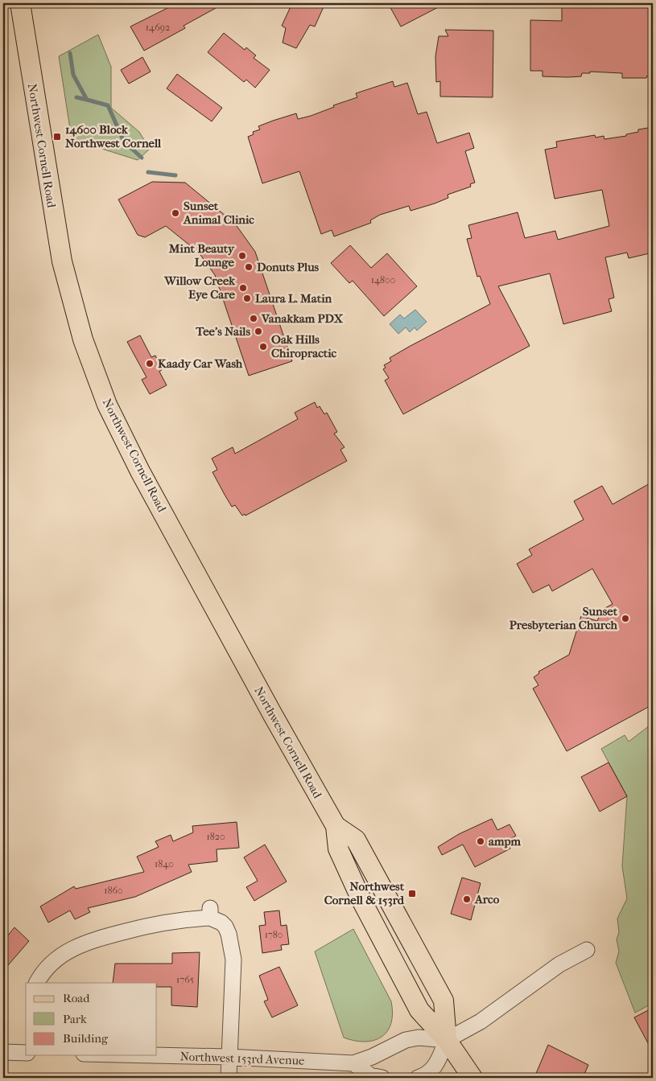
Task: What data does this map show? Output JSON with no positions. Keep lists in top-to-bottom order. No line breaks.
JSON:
{"streets":{"main road":["Northwest Cornell Road"],"street":["Northwest 153rd Avenue"]},"crossings":[["Northwest Cornell Road","Northwest 153rd Avenue"]],"places":{"transit":["14600 Block Northwest Cornell","Northwest Cornell & 153rd"],"other":["Sunset Animal Clinic","Mint Beauty Lounge","Donuts Plus","Willow Creek Eye Care","Laura L. Matin","Vanakkam PDX","Tee's Nails","Oak Hills Chiropractic","Kaady Car Wash","Sunset Presbyterian Church","ampm","Arco"]},"house_numbers":["14692","14800","1820","1840","1860","1780","1765"],"legend":["Road","Park","Building"]}
